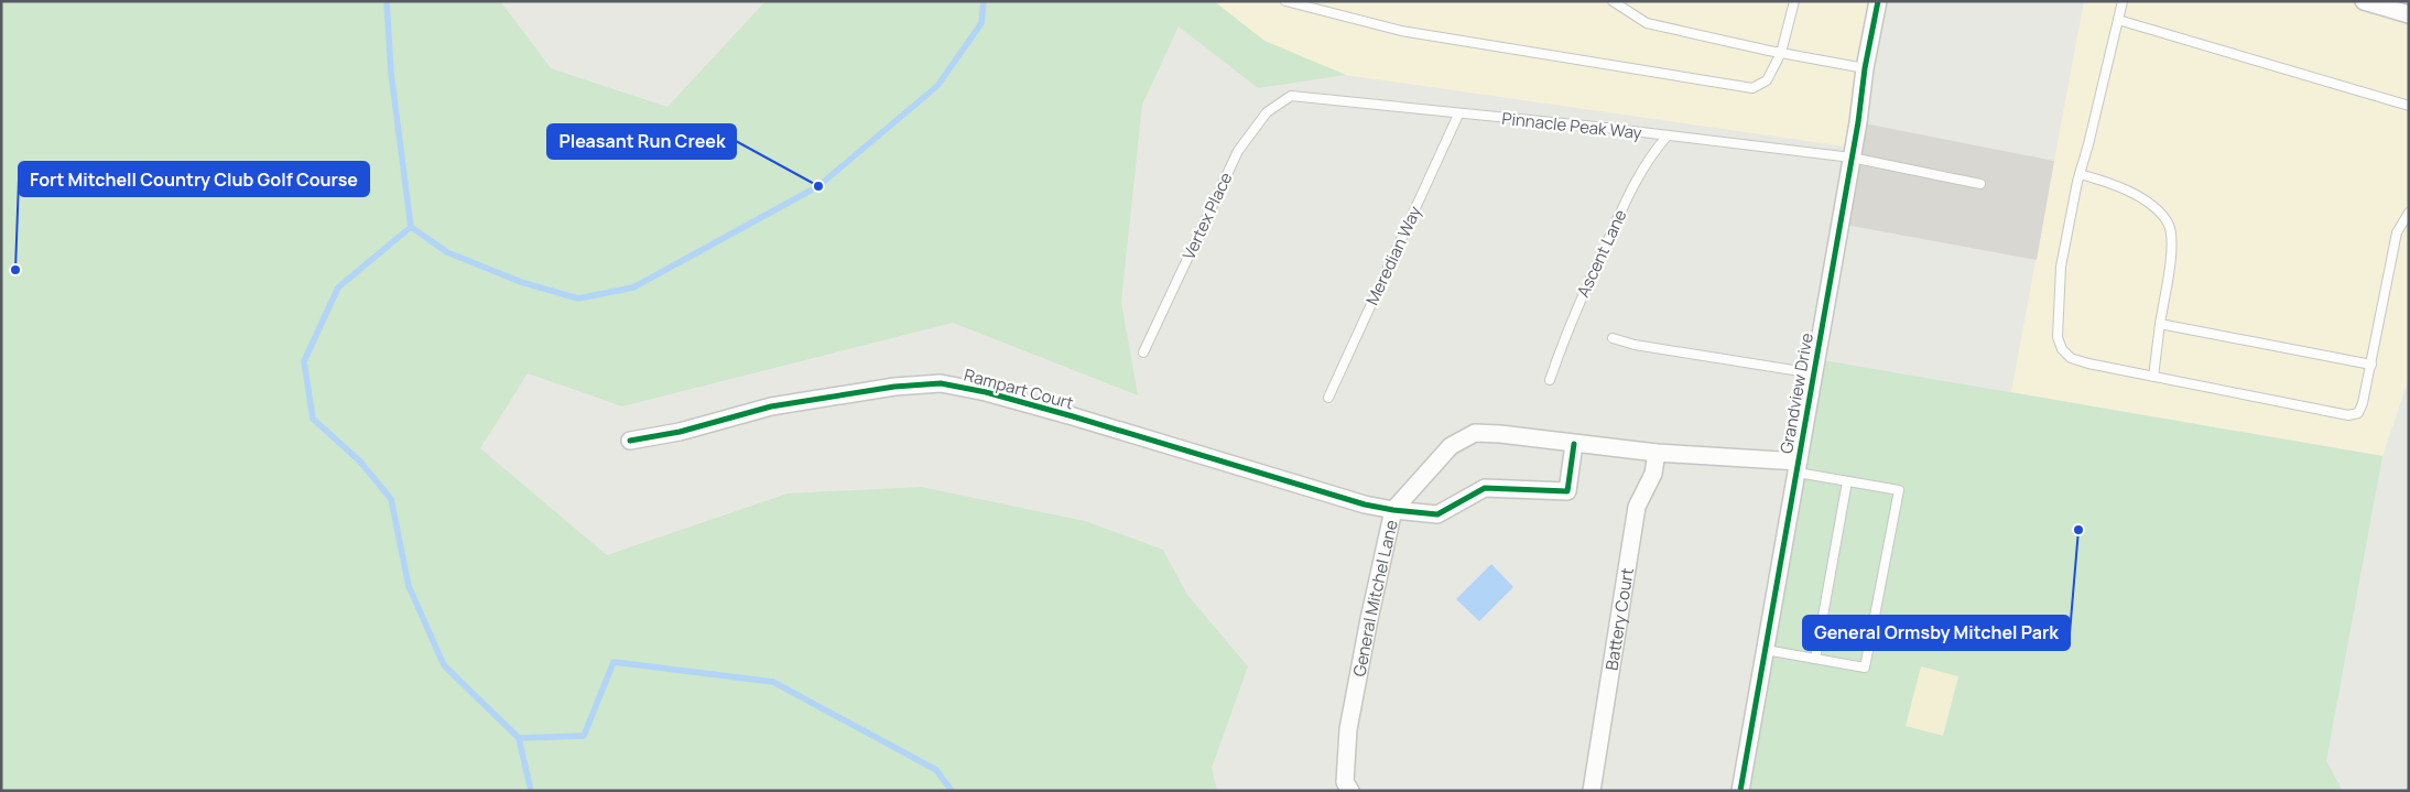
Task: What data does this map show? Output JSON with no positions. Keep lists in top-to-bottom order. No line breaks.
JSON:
{"streets":{"street":["Rampart Court","Grandview Drive","General Mitchel Lane","Battery Court"],"lane":["Pinnacle Peak Way","Vertex Place","Ascent Lane","Meredian Way"]},"crossings":[["Pinnacle Peak Way","Vertex Place"],["Pinnacle Peak Way","Ascent Lane"],["Pinnacle Peak Way","Meredian Way"],["Pinnacle Peak Way","Grandview Drive"],["Rampart Court","General Mitchel Lane"],["Grandview Drive","General Mitchel Lane"],["General Mitchel Lane","Battery Court"]],"places":["Pleasant Run Creek","Fort Mitchell Country Club Golf Course","General Ormsby Mitchel Park"]}
